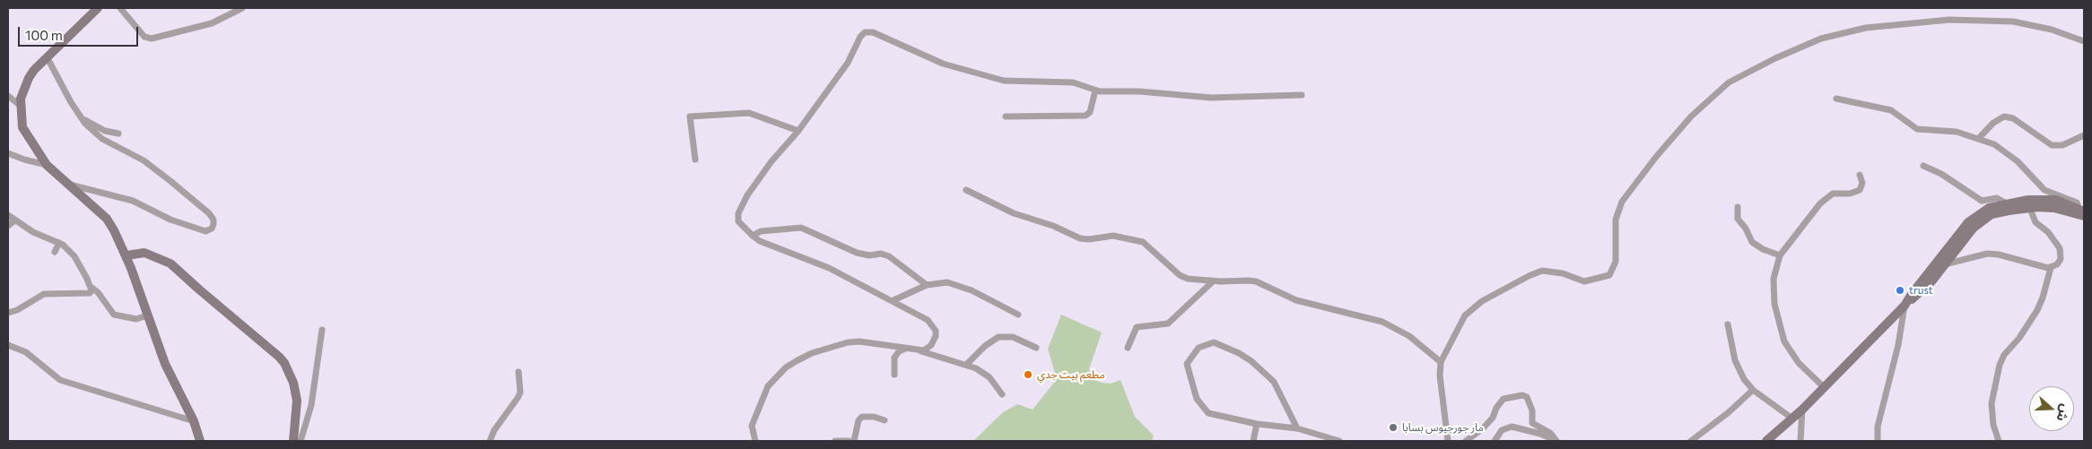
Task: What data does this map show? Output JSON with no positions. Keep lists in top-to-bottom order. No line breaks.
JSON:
{"places":["trust","مطعم بيت جدي","مار جورجيوس بسابا"],"scale_bar":"100 m","north":"right"}
